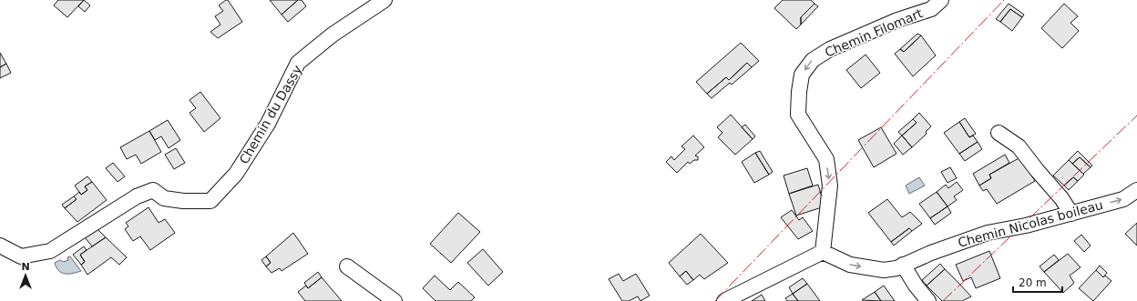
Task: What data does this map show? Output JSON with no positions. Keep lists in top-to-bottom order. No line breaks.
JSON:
{"streets":{"street":["Chemin Filomart","Chemin du Dassy","Chemin Nicolas boileau"]},"crossings":[["Chemin Filomart","Chemin Nicolas boileau"]],"one_way":["Chemin Filomart","Chemin Nicolas boileau"],"scale_bar":"20 m","north":"top"}
